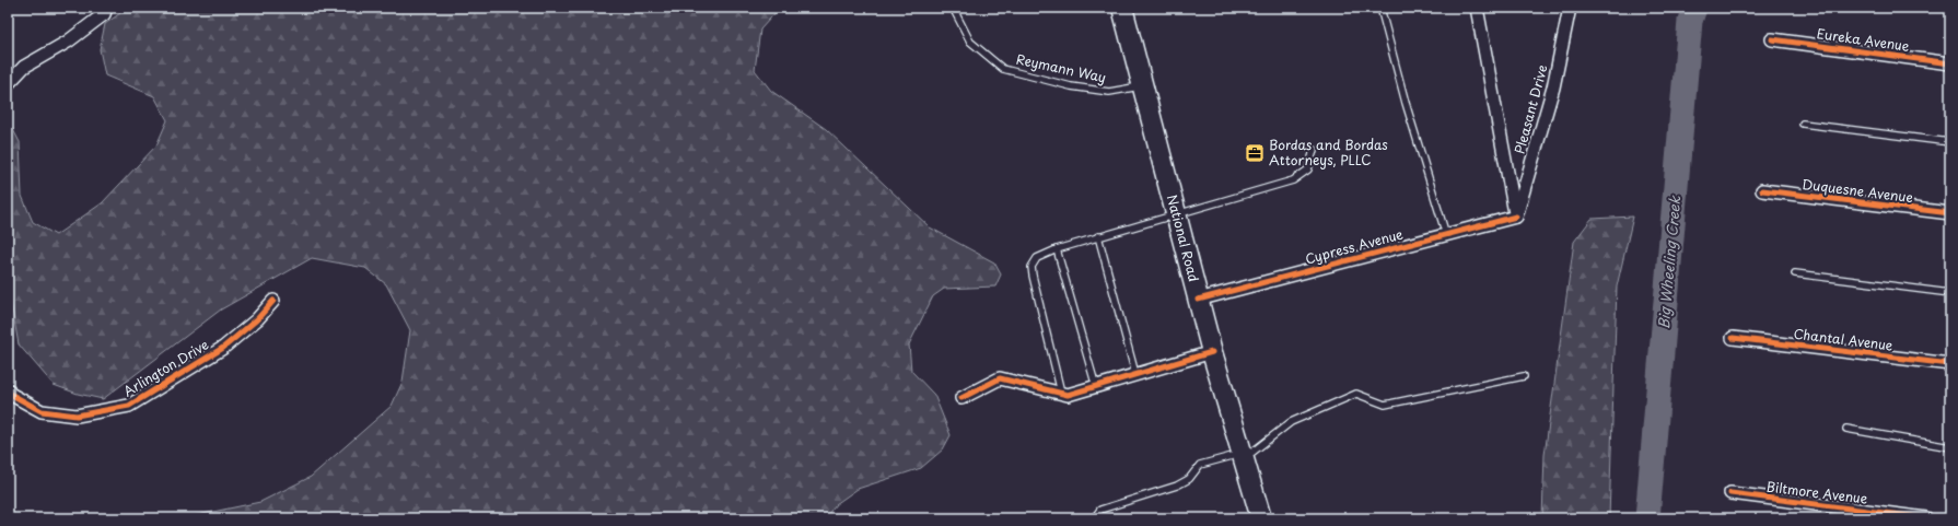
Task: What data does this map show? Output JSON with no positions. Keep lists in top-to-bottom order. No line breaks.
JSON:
{"streets":{"main road":["National Road"],"street":["Eureka Avenue","Pleasant Drive","Duquesne Avenue","Cypress Avenue","Chantal Avenue","Arlington Drive","Biltmore Avenue"],"lane":["Reymann Way"]},"crossings":[["Reymann Way","National Road"],["Pleasant Drive","Cypress Avenue"],["National Road","Cypress Avenue"]],"water":["Big Wheeling Creek"],"places":{"office":["Bordas and Bordas Attorneys, PLLC"]}}
